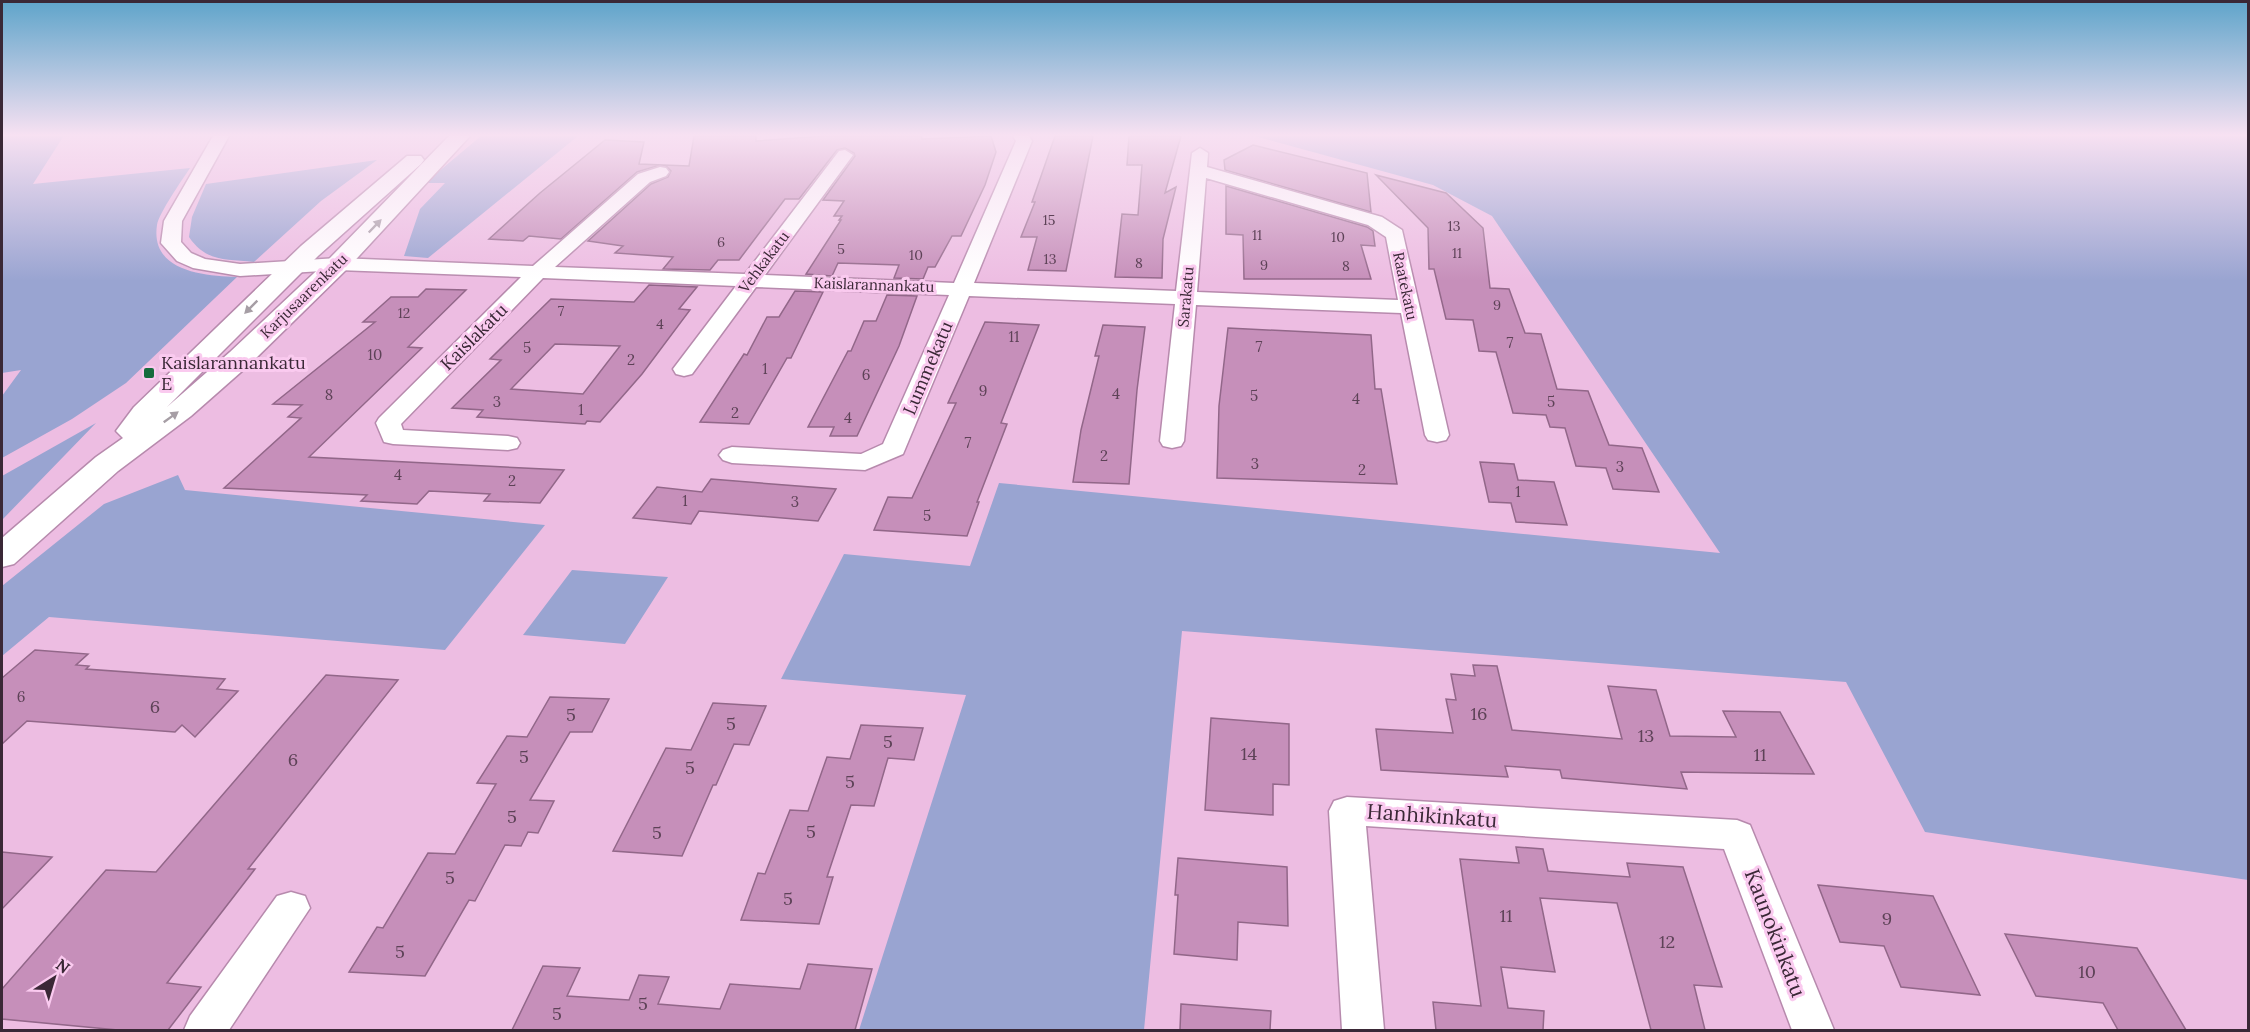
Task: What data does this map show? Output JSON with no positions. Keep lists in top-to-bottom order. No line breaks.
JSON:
{"streets":{"street":["Vehkakatu","Kaislarannankatu","Raatekatu","Karjusaarenkatu","Sarakatu","Kaislakatu","Lummekatu","Hanhikinkatu","Kaunokinkatu"]},"crossings":[["Vehkakatu","Kaislarannankatu"],["Kaislarannankatu","Raatekatu"],["Kaislarannankatu","Karjusaarenkatu"],["Kaislarannankatu","Sarakatu"],["Kaislarannankatu","Kaislakatu"],["Kaislarannankatu","Lummekatu"],["Hanhikinkatu","Kaunokinkatu"]],"places":{"transit":["Kaislarannankatu E"]},"house_numbers":["15","13","11","10","6","5","11","10","13","8","9","8","9","7","12","4","11","7","7","5","10","2","1","6","9","4","8","5","4","3","5","1","2","4","7","2","3","3","2","4","2","1","1","3","5","6","6","16","5","5","13","5","14","11","5","6","5","5","5","5","5","5","5","11","9","12","5","10","5","5"],"north":"top right"}
